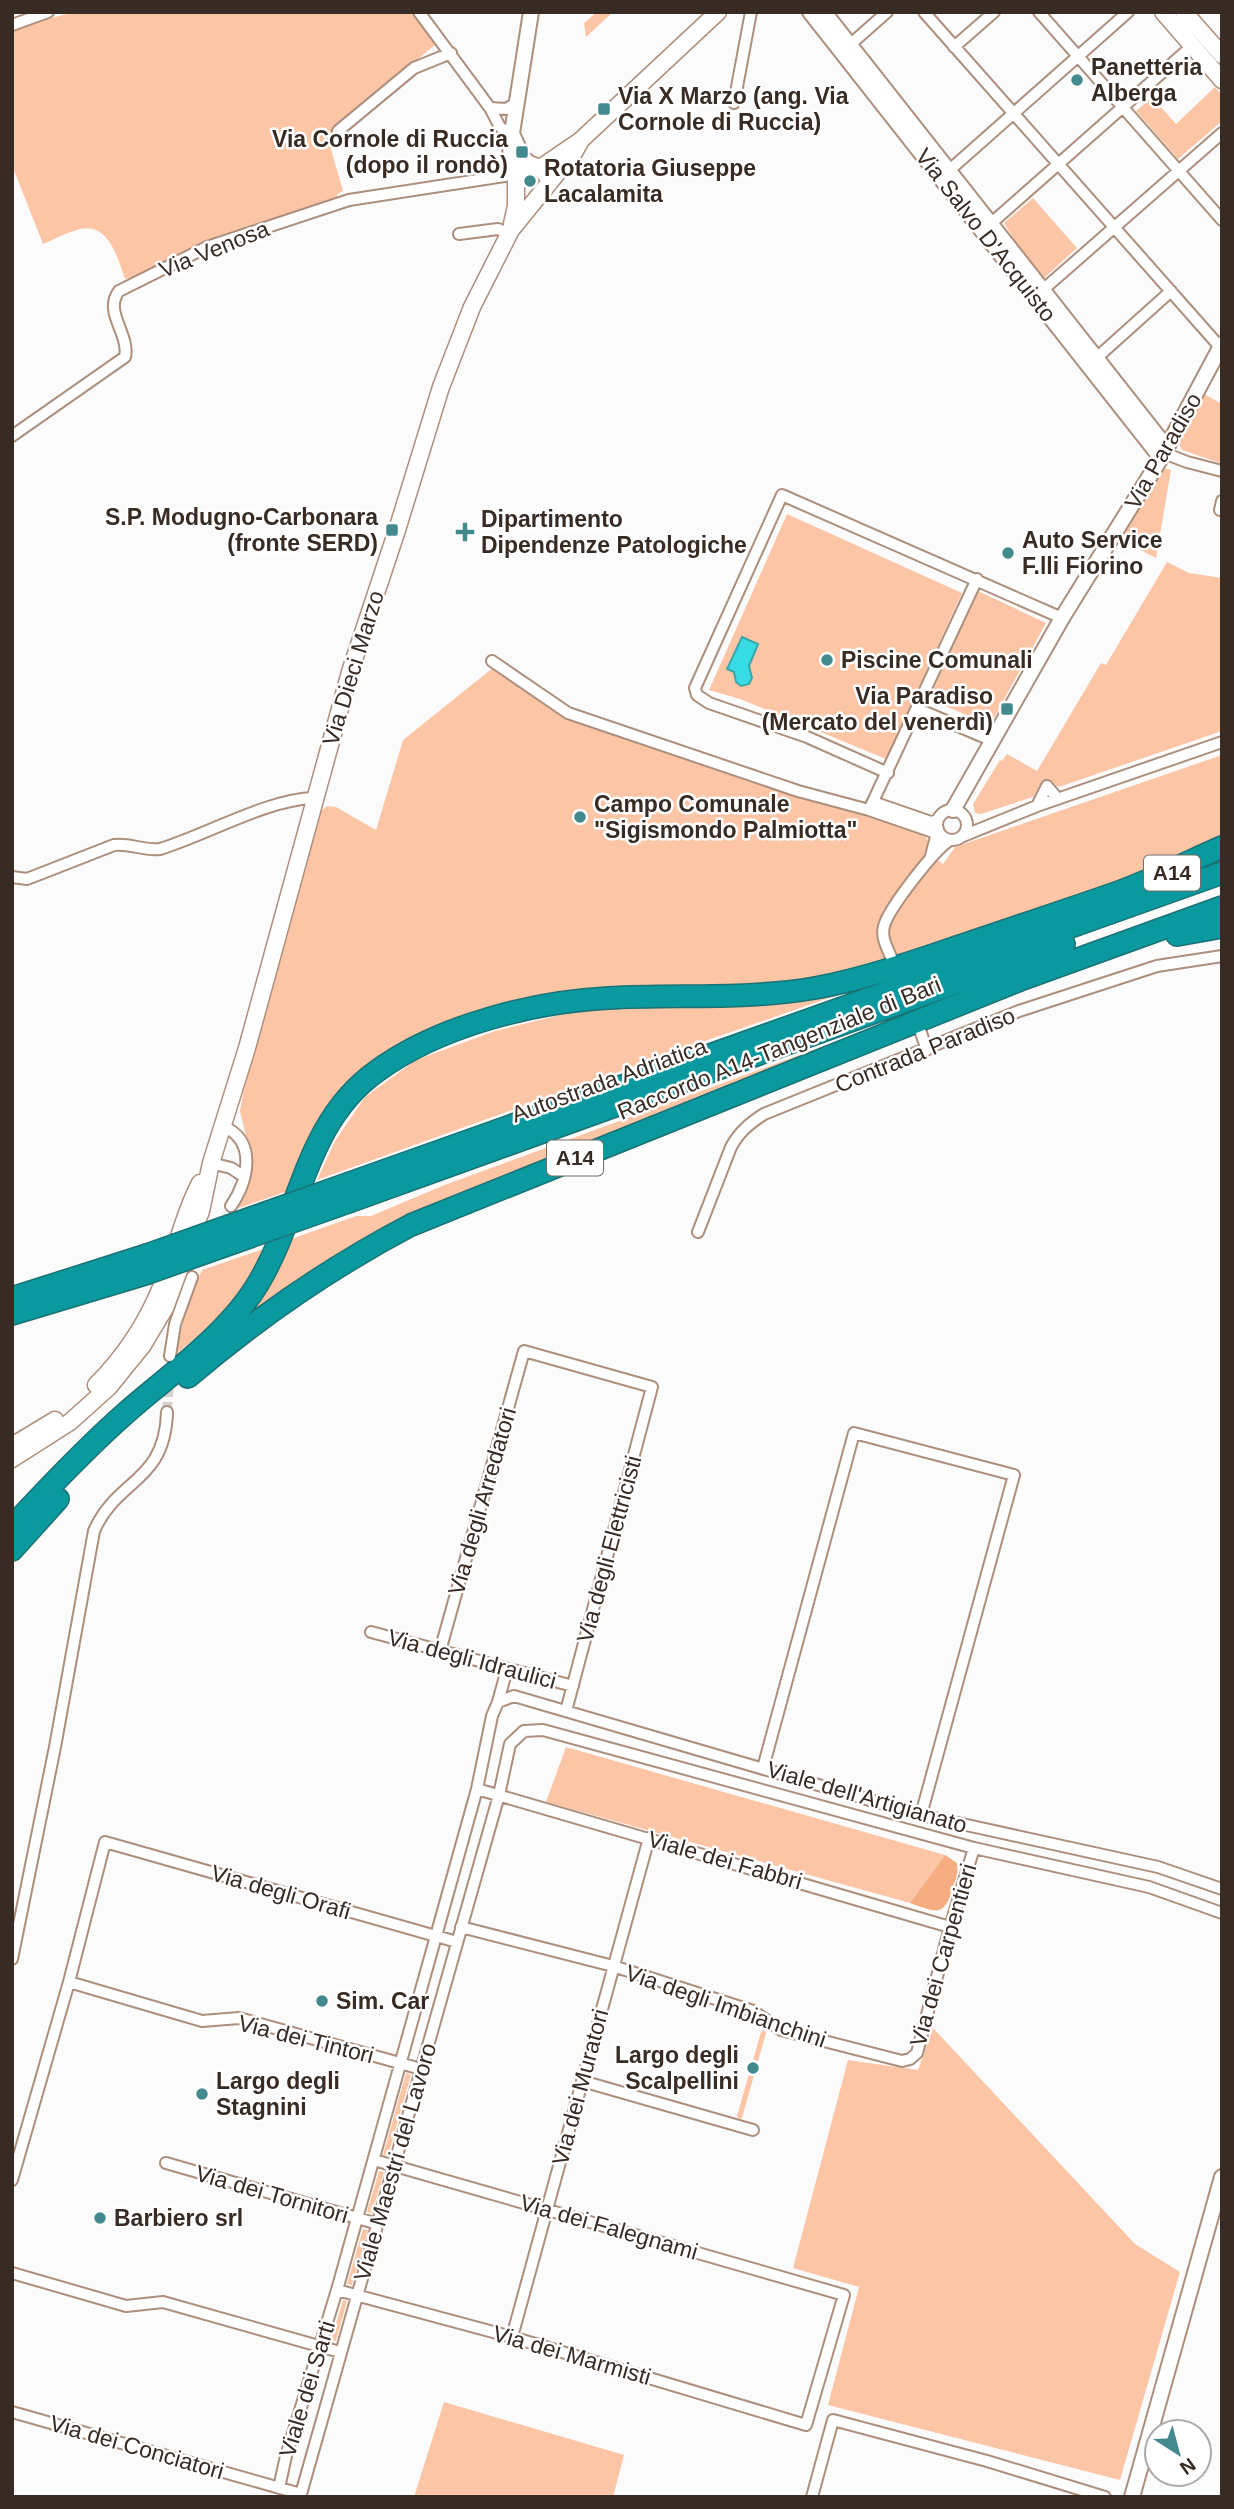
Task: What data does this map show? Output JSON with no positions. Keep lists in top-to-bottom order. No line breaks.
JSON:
{"streets":{"highway":["A14","Raccordo A14-Tangenziale di Bari","Autostrada Adriatica"],"main road":["Via Dieci Marzo"],"street":["Via Salvo D'Acquisto","Via Venosa","Via Paradiso","Contrada Paradiso","Via degli Arredatori","Via degli Elettricisti","Via degli Idraulici","Viale dell'Artigianato","Viale dei Fabbri","Via degli Orafi","Via dei Carpentieri","Via degli Imbianchini","Via dei Tintori","Via dei Muratori","Viale Maestri del Lavoro","Via dei Tornitori","Via dei Falegnami","Via dei Marmisti","Viale dei Sarti","Via dei Conciatori"]},"crossings":[["Via Salvo D'Acquisto","Via Paradiso"],["Via Venosa","Via Dieci Marzo"],["Via degli Arredatori","Via degli Elettricisti"],["Via degli Arredatori","Via degli Idraulici"],["Via degli Elettricisti","Via degli Idraulici"],["Via degli Elettricisti","Viale dell'Artigianato"],["Via degli Idraulici","Viale Maestri del Lavoro"],["Viale dell'Artigianato","Via dei Carpentieri"],["Viale dell'Artigianato","Viale Maestri del Lavoro"],["Viale dei Fabbri","Via dei Carpentieri"],["Viale dei Fabbri","Via dei Muratori"],["Viale dei Fabbri","Viale Maestri del Lavoro"],["Via degli Orafi","Via dei Tintori"],["Via degli Orafi","Viale Maestri del Lavoro"],["Via dei Carpentieri","Via degli Imbianchini"],["Via degli Imbianchini","Via dei Muratori"],["Via degli Imbianchini","Viale Maestri del Lavoro"],["Via dei Tintori","Viale Maestri del Lavoro"],["Via dei Muratori","Via dei Falegnami"],["Via dei Muratori","Via dei Marmisti"],["Viale Maestri del Lavoro","Via dei Tornitori"],["Viale Maestri del Lavoro","Via dei Falegnami"],["Viale Maestri del Lavoro","Via dei Marmisti"],["Viale Maestri del Lavoro","Viale dei Sarti"],["Via dei Falegnami","Via dei Marmisti"],["Via dei Marmisti","Viale dei Sarti"],["Viale dei Sarti","Via dei Conciatori"]],"places":{"other":["Panetteria Alberga","Rotatoria Giuseppe Lacalamita","Auto Service F.lli Fiorino","Piscine Comunali","Campo Comunale \"Sigismondo Palmiotta\"","Sim. Car","Largo degli Scalpellini","Largo degli Stagnini","Barbiero srl"],"transit":["Via X Marzo (ang. Via Cornole di Ruccia)","Via Cornole di Ruccia (dopo il rondò)","S.P. Modugno-Carbonara (fronte SERD)","Via Paradiso (Mercato del venerdì)"],"health":["Dipartimento Dipendenze Patologiche"]},"north":"bottom right"}
